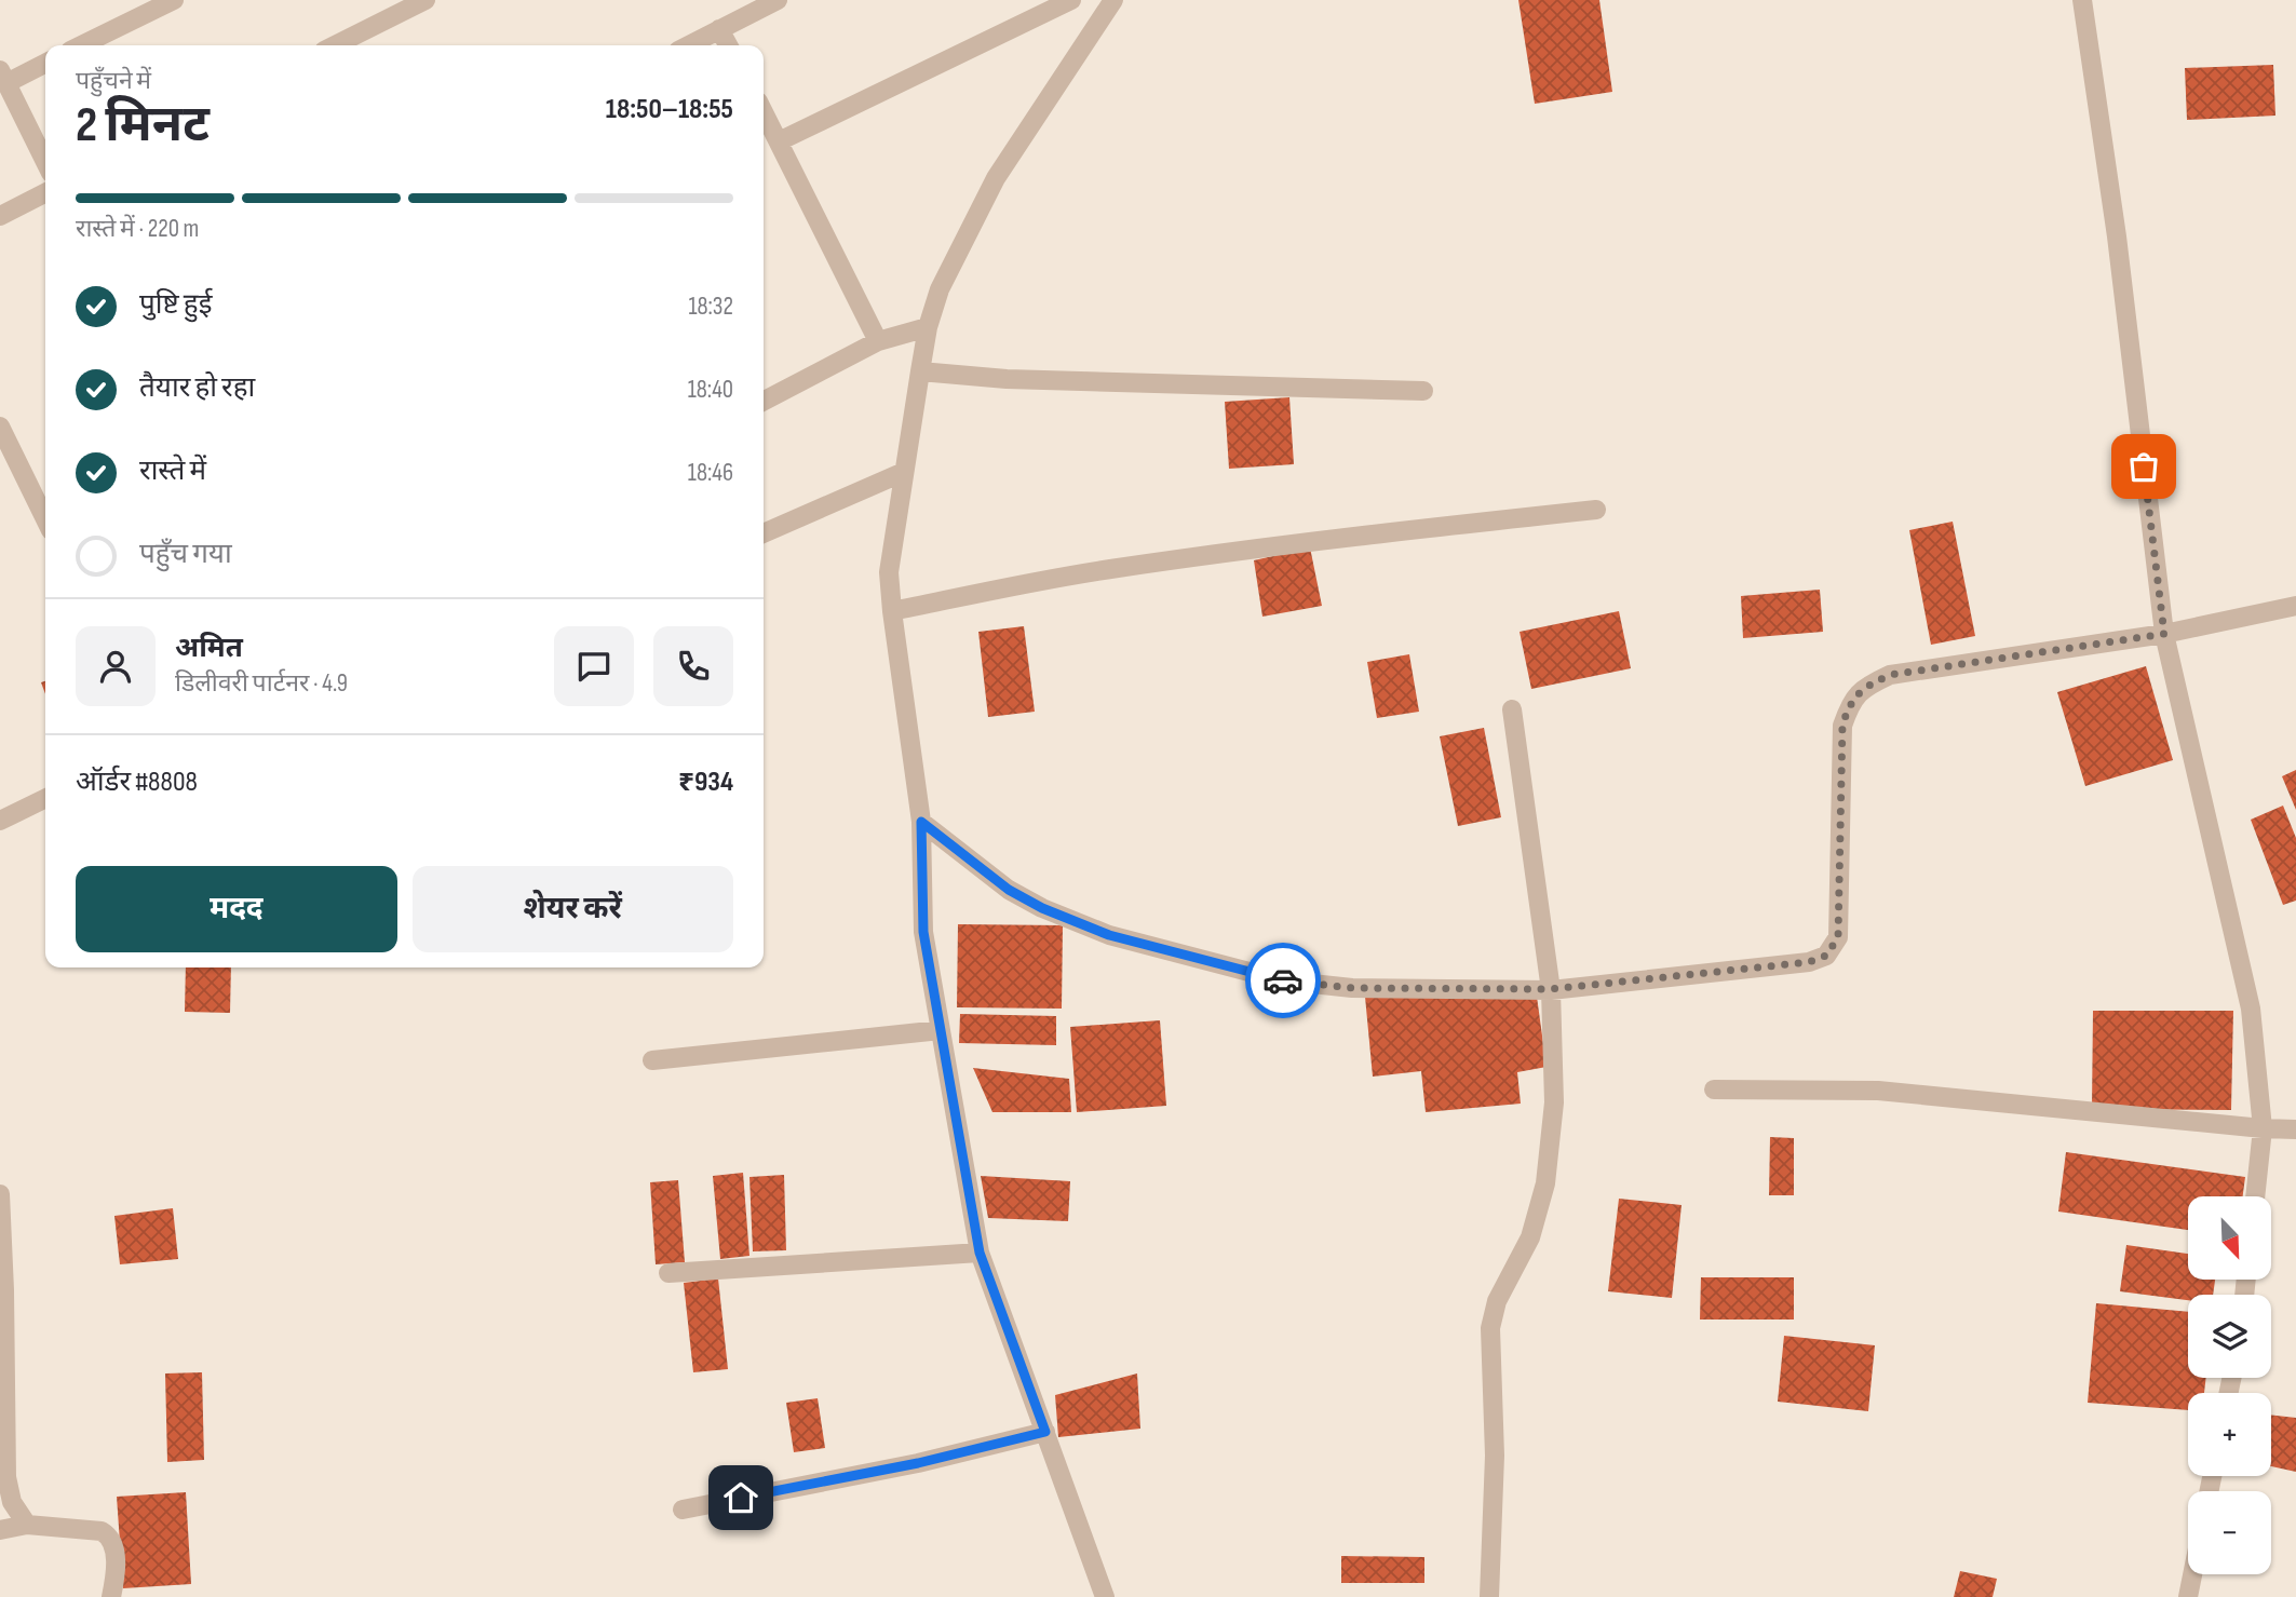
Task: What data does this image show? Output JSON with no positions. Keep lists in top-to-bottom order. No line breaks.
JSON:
{"north":"bottom right","page":{"heading":["2 मिनट","पहुँचने में","18:50–18:55"],"panel":["अमित","डिलीवरी पार्टनर · 4.9","ऑर्डर #8808","₹934"],"bar":"रास्ते में · 220 m","list":[["पुष्टि हुई","18:32"],["तैयार हो रहा","18:40"],["रास्ते में","18:46"],"पहुँच गया"],"buttons":["मदद","शेयर करें"],"map_buttons":["+","−"]}}
